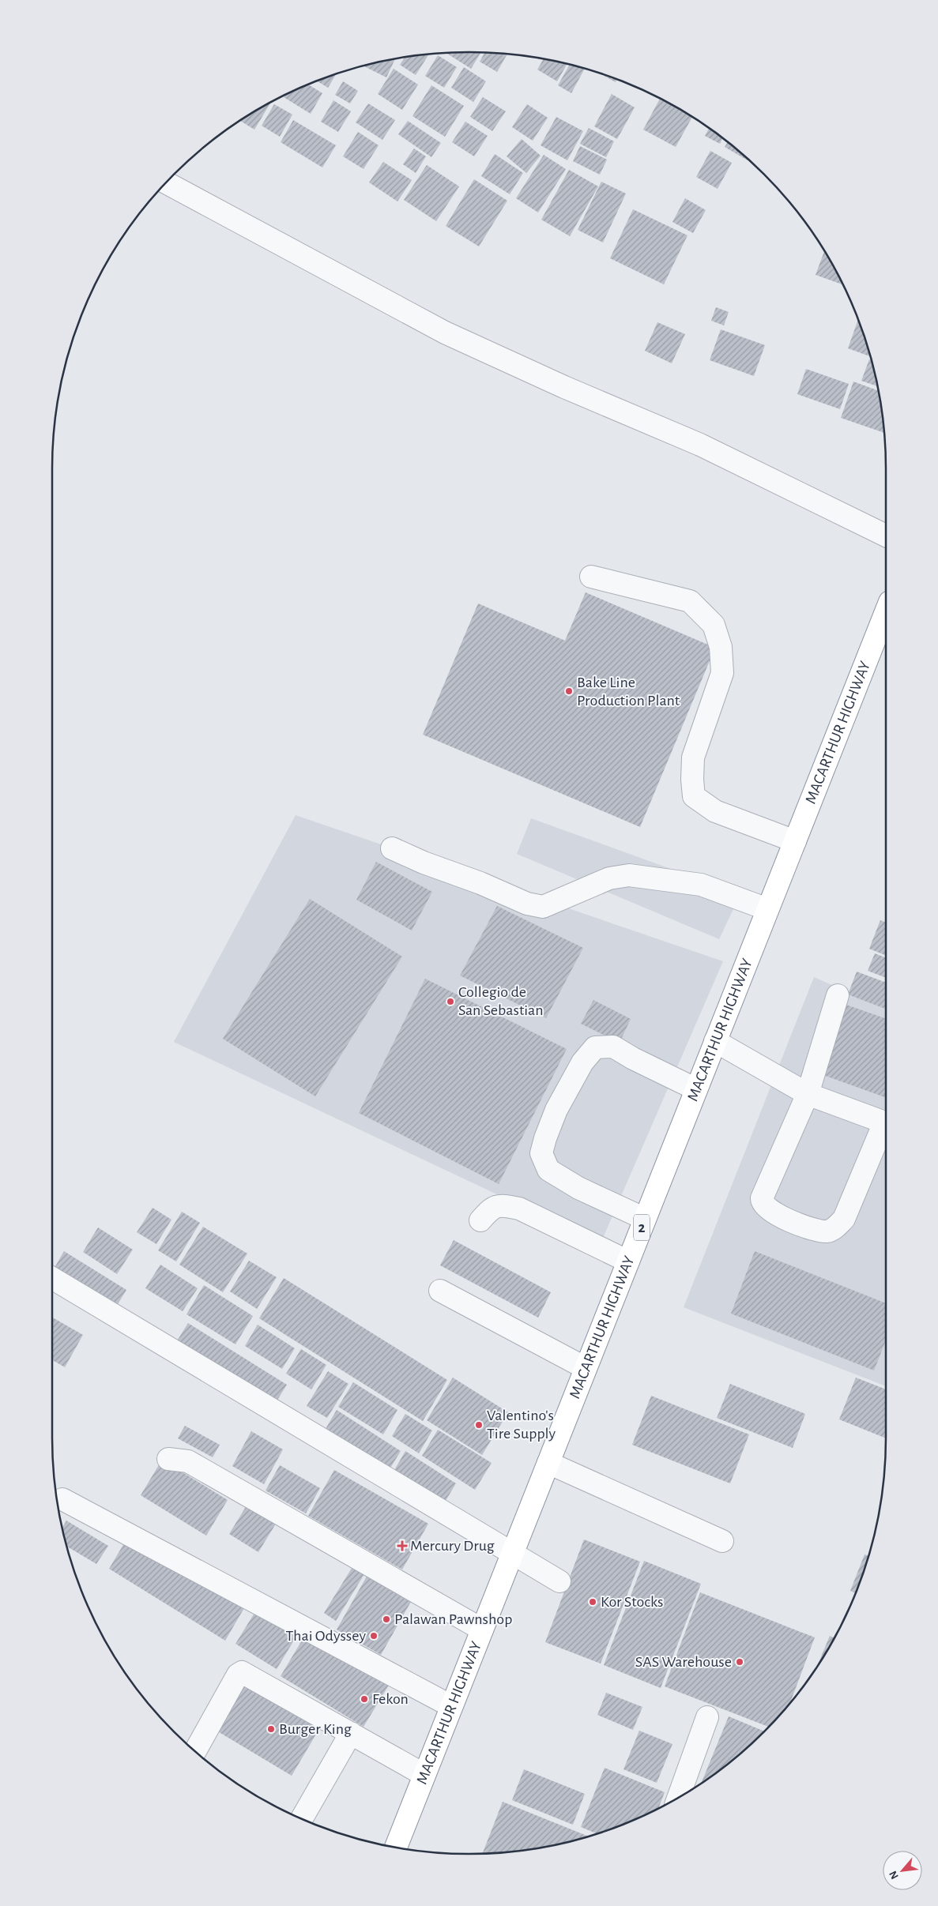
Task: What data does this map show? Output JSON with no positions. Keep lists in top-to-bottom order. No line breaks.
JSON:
{"streets":{"highway":["MACARTHUR HIGHWAY","2"]},"places":{"other":["Bake Line Production Plant","Collegio de San Sebastian","Valentino's Tire Supply","Kor Stocks","Palawan Pawnshop","Thai Odyssey","SAS Warehouse","Fekon","Burger King"],"health":["Mercury Drug"]},"north":"bottom left"}
